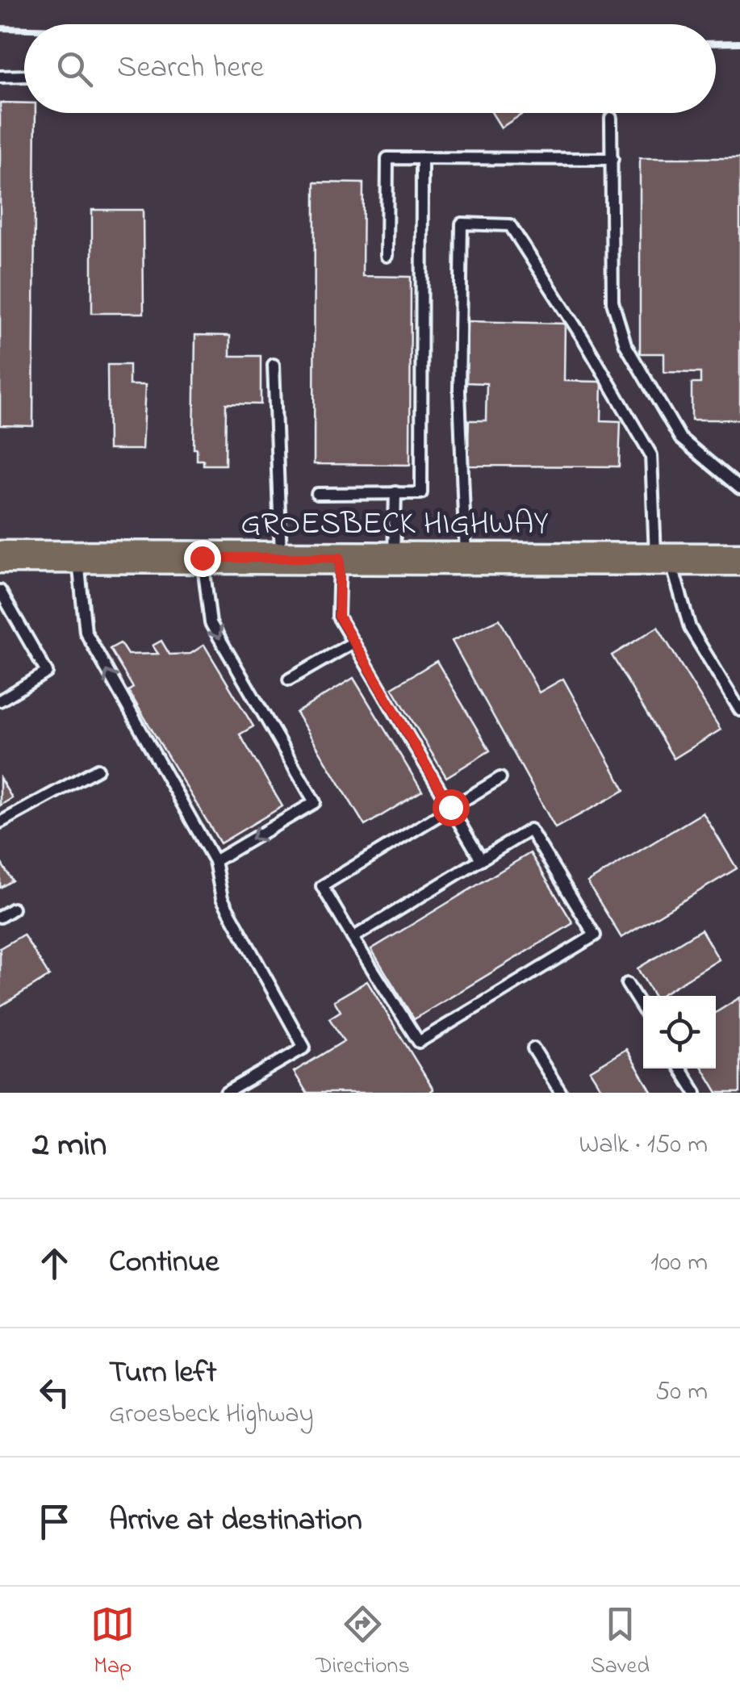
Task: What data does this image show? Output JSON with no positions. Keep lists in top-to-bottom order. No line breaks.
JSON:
{"streets":{"main road":["GROESBECK HIGHWAY"]},"page":{"search":"Search here","heading":["2 min","Walk · 150 m"],"list":[["Continue","100 m"],["Turn left","Groesbeck Highway","50 m"],"Arrive at destination"],"nav":["Map","Directions","Saved"]}}
